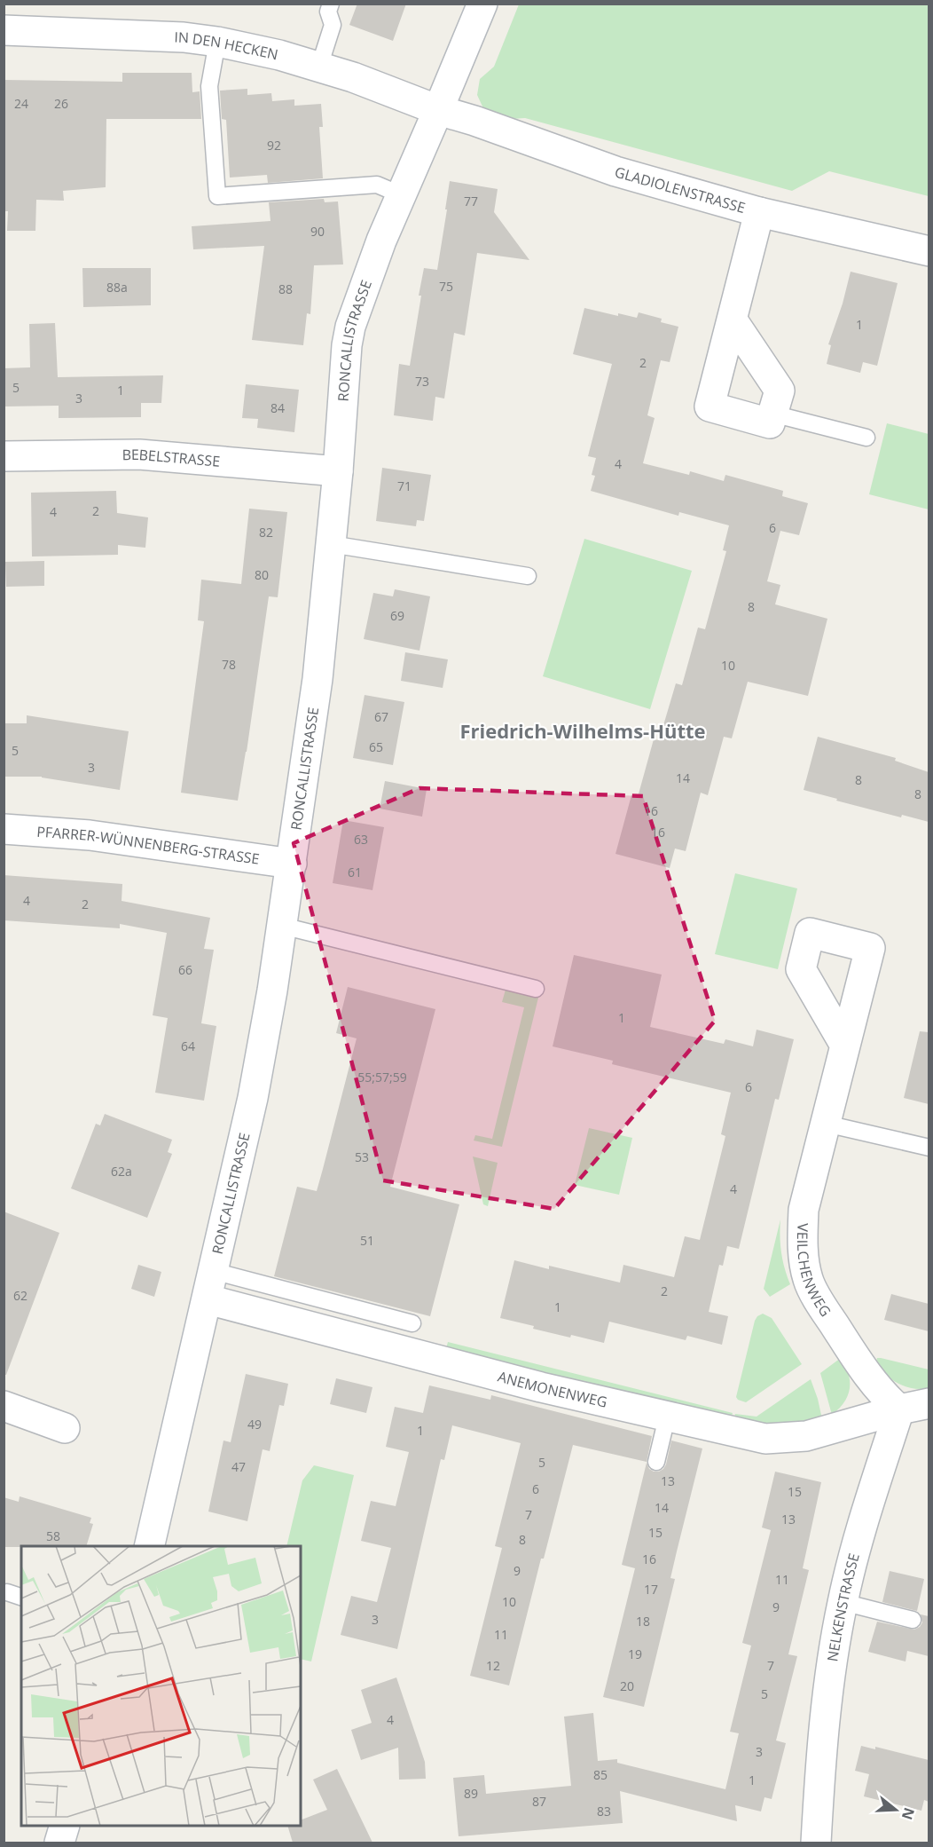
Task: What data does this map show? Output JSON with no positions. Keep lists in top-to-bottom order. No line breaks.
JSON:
{"streets":{"street":["IN DEN HECKEN","GLADIOLENSTRASSE","RONCALLISTRASSE","BEBELSTRASSE","PFARRER-WÜNNENBERG-STRASSE","VEILCHENWEG","ANEMONENWEG","NELKENSTRASSE"]},"crossings":[["IN DEN HECKEN","GLADIOLENSTRASSE"],["IN DEN HECKEN","RONCALLISTRASSE"],["GLADIOLENSTRASSE","RONCALLISTRASSE"],["RONCALLISTRASSE","BEBELSTRASSE"],["RONCALLISTRASSE","PFARRER-WÜNNENBERG-STRASSE"],["RONCALLISTRASSE","ANEMONENWEG"],["VEILCHENWEG","ANEMONENWEG"],["VEILCHENWEG","NELKENSTRASSE"],["ANEMONENWEG","NELKENSTRASSE"]],"districts":["Friedrich-Wilhelms-Hütte"],"house_numbers":["24","26","92","77","90","75","88a","88","1","2","73","5","1","3","84","4","71","2","4","6","82","80","8","69","78","10","67","65","5","3","14","8","8","16","16","63","61","4","2","66","1","64","55;57;59","6","53","62a","4","51","2","62","1","49","1","5","47","13","6","15","14","7","13","15","58","8","16","9","11","17","10","9","3","18","11","19","12","7","20","5","4","3","85","1","89","87","83"],"north":"right"}
